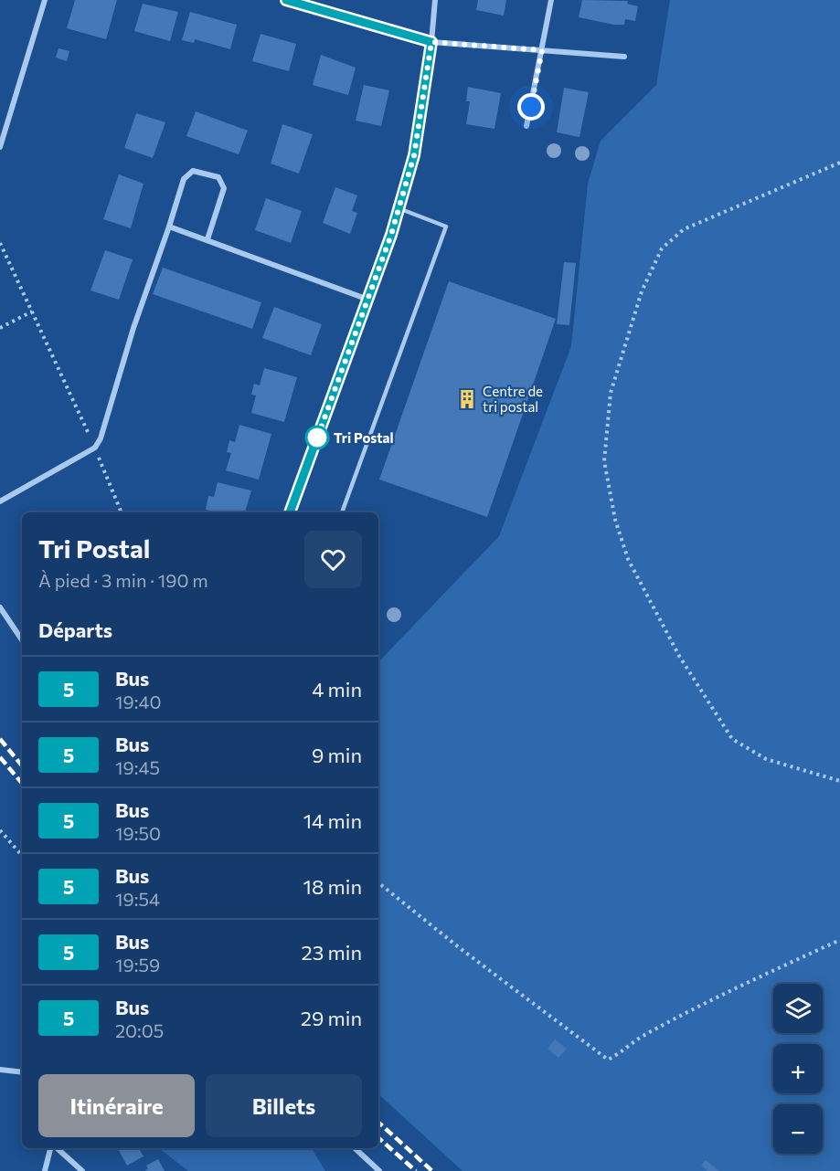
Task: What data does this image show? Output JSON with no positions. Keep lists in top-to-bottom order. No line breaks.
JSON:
{"places":{"building":["Centre de tri postal"],"other":["Tri Postal"]},"lines":["bus line 5"],"page":{"heading":[["Tri Postal","À pied · 3 min · 190 m"],"Départs"],"list":[{"mark":"5","name":"Bus","note":"19:40","value":"4 min"},{"mark":"5","name":"Bus","note":"19:45","value":"9 min"},{"mark":"5","name":"Bus","note":"19:50","value":"14 min"},{"mark":"5","name":"Bus","note":"19:54","value":"18 min"},{"mark":"5","name":"Bus","note":"19:59","value":"23 min"},{"mark":"5","name":"Bus","note":"20:05","value":"29 min"}],"map_buttons":["+","−"],"buttons":["Itinéraire","Billets"]}}
